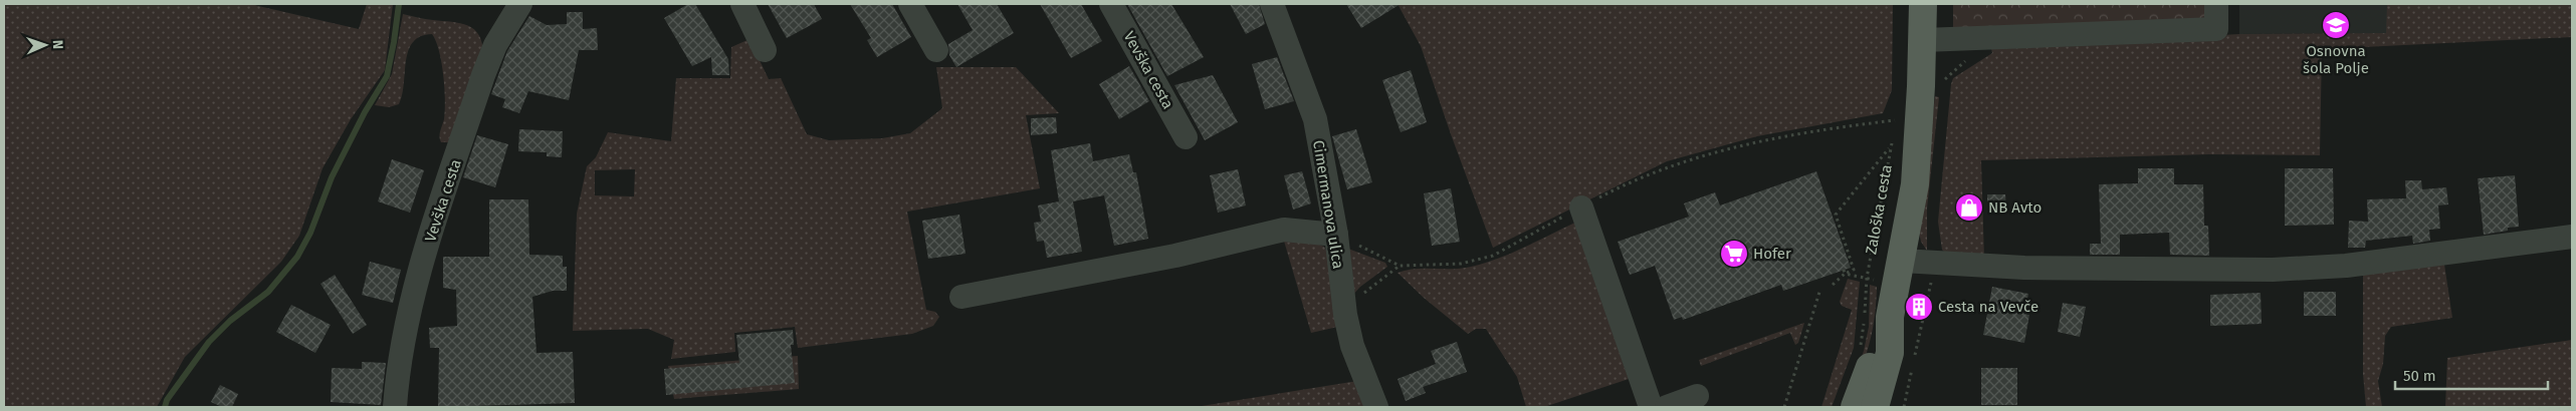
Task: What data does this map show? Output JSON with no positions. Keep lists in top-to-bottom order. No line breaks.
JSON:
{"streets":{"main road":["Zaloška cesta"],"street":["Vevška cesta","Cimermanova ulica"]},"places":{"school or university":["Osnovna šola Polje"],"shop":["NB Avto"],"supermarket":["Hofer"],"building":["Cesta na Vevče"]},"scale_bar":"50 m","north":"right"}
